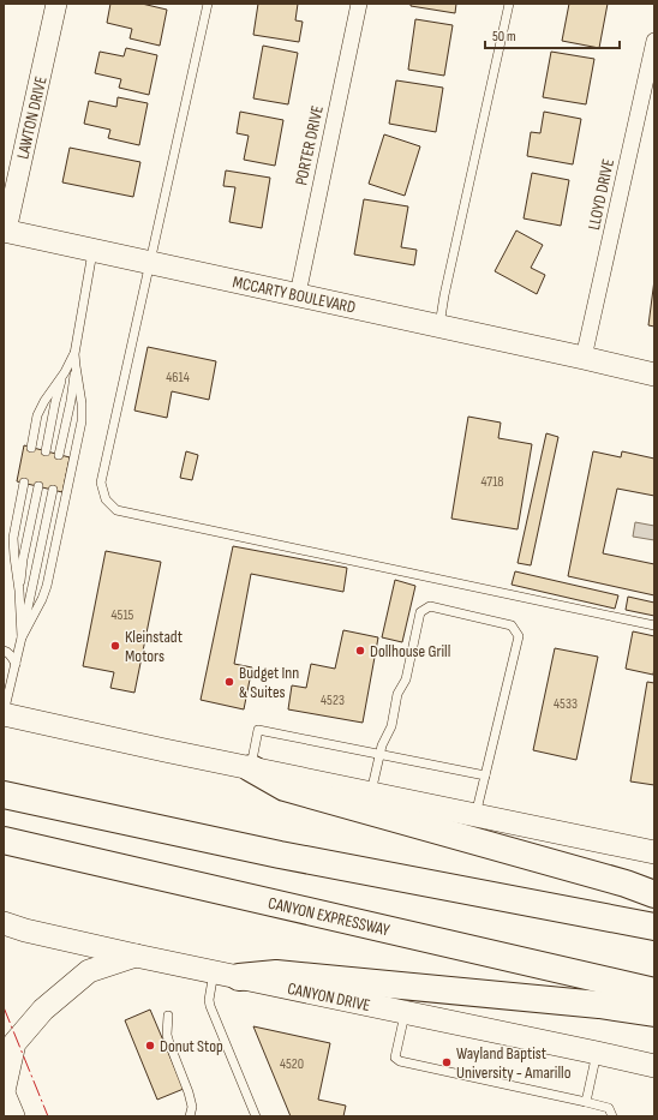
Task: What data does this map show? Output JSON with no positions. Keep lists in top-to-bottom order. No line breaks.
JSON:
{"streets":{"highway":["CANYON EXPRESSWAY"],"main road":["MCCARTY BOULEVARD","CANYON DRIVE"],"street":["LAWTON DRIVE","PORTER DRIVE","LLOYD DRIVE"]},"crossings":[["LAWTON DRIVE","MCCARTY BOULEVARD"],["PORTER DRIVE","MCCARTY BOULEVARD"],["LLOYD DRIVE","MCCARTY BOULEVARD"]],"places":["Kleinstadt Motors","Dollhouse Grill","Budget Inn & Suites","Donut Stop","Wayland Baptist University - Amarillo"],"house_numbers":["4614","4718","4515","4523","4533","4520"],"scale_bar":"50 m"}
